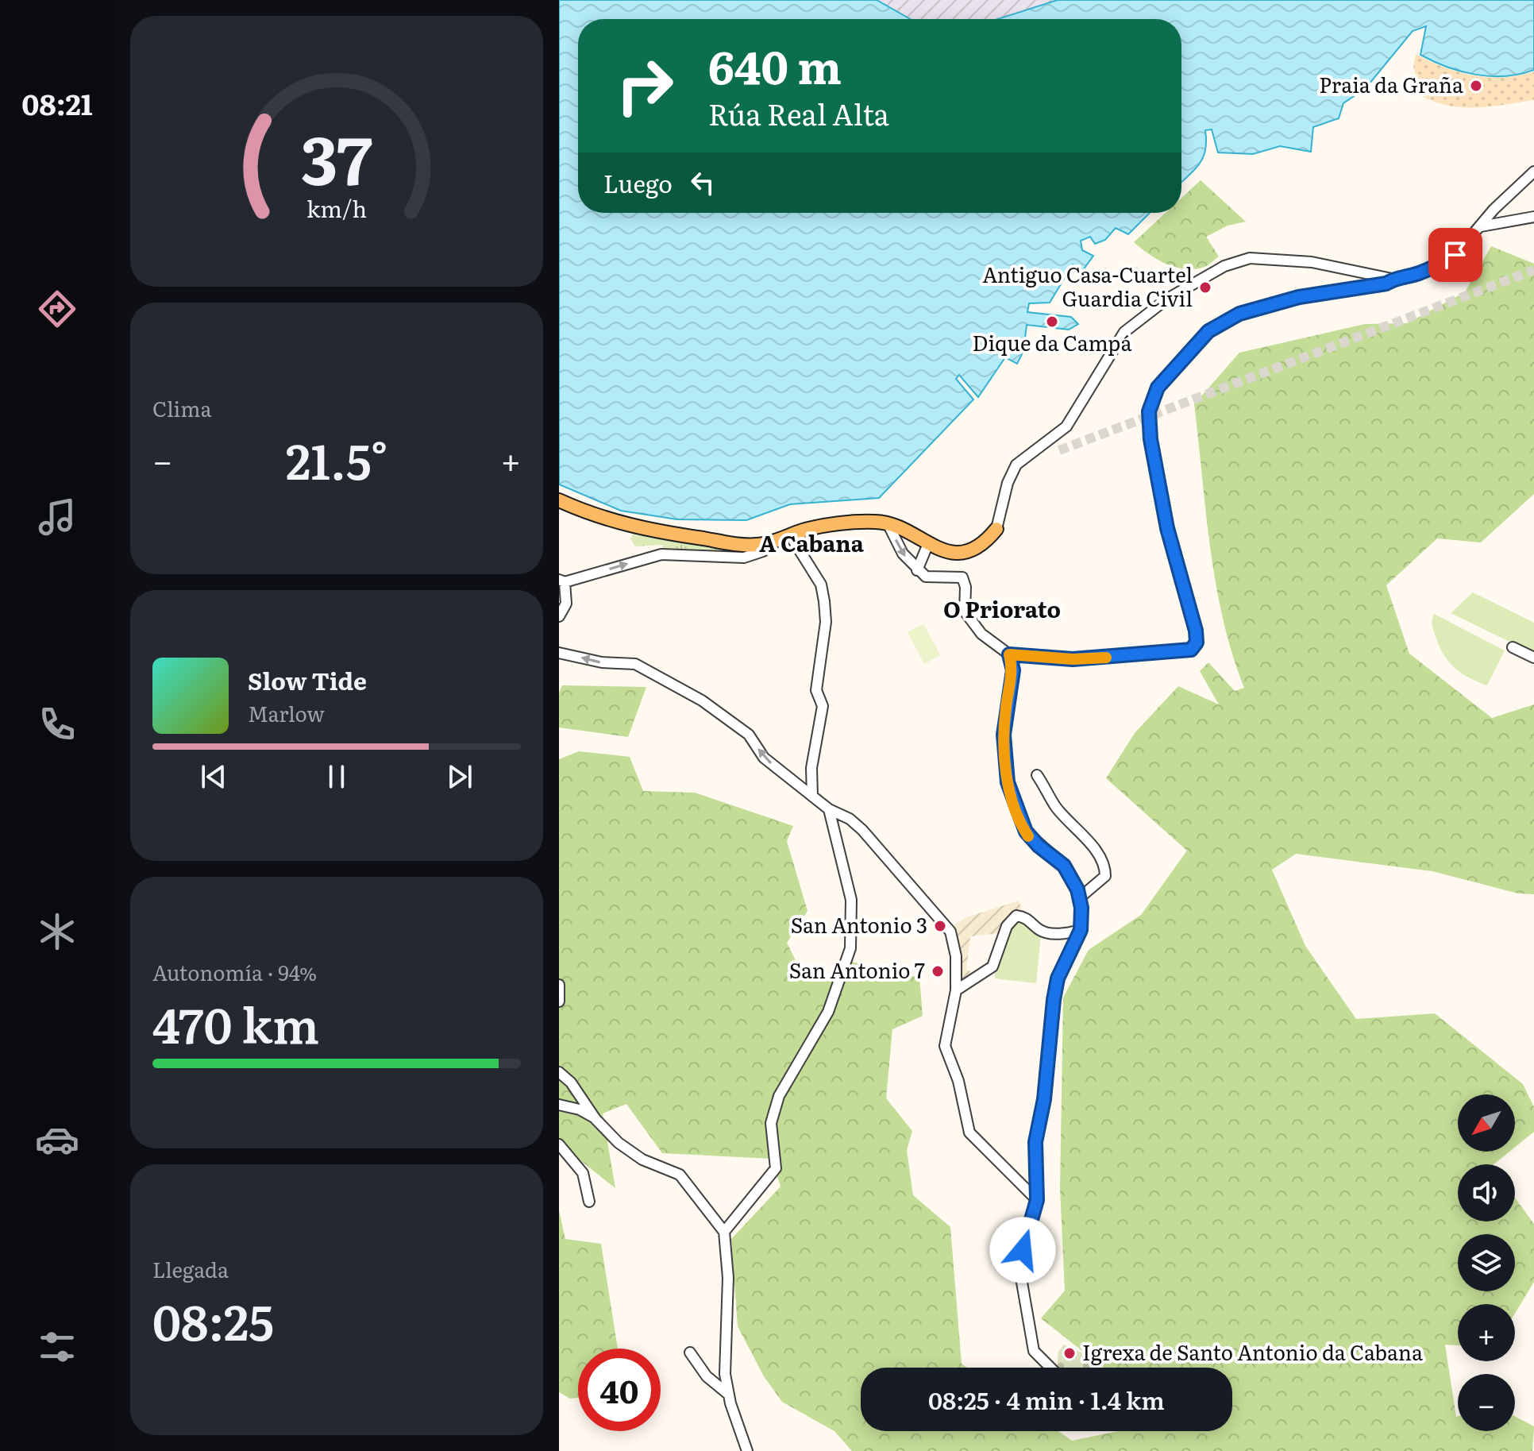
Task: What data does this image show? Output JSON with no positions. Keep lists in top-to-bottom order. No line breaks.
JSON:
{"districts":["A Cabana","O Priorato"],"places":["Praia da Graña","Antiguo Casa-Cuartel Guardia Civil","Dique da Campá","San Antonio 3","San Antonio 7","Igrexa de Santo Antonio da Cabana"],"north":"bottom left","page":{"tabs":"08:21","turn":["640 m","Rúa Real Alta"],"then":"Luego","tile":["Clima",["Autonomía · 94%","470 km"],["Llegada","08:25"]],"heat":["−","21.5°","+"],"song":["Slow Tide","Marlow"],"map_buttons":["+","−"],"limit":"40","trip":"08:25 · 4 min · 1.4 km","gauge":["37","km/h"]}}
